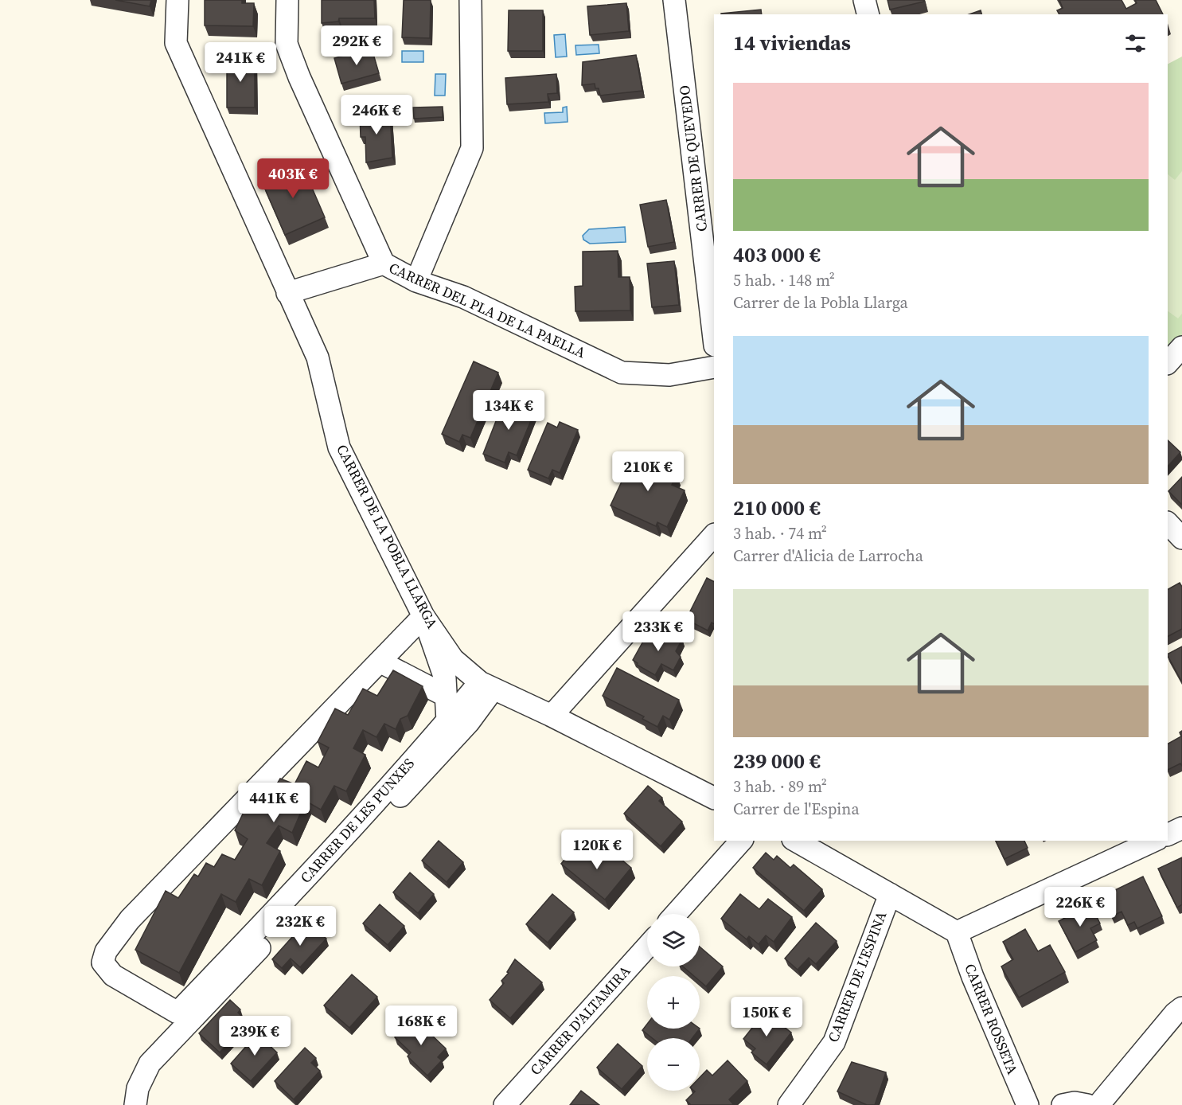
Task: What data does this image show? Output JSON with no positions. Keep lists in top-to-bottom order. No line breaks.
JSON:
{"streets":{"street":["CARRER DE QUEVEDO","CARRER DEL PLA DE LA PAELLA","CARRER DE LA POBLA LLARGA","CARRER DE LES PUNXES","CARRER DE L'ESPINA","CARRER ROSSETA","CARRER D'ALTAMIRA"]},"crossings":[["CARRER DEL PLA DE LA PAELLA","CARRER DE LA POBLA LLARGA"],["CARRER DE LA POBLA LLARGA","CARRER DE LES PUNXES"]],"page":{"heading":"14 viviendas","price":["292K €","241K €","246K €","403K €","134K €","210K €","233K €","441K €","120K €","226K €","232K €","150K €","168K €","239K €"],"list":[{"name":"403 000 €","note":"5 hab. · 148 m² · Carrer de la Pobla Llarga"},{"name":"210 000 €","note":"3 hab. · 74 m² · Carrer d'Alicia de Larrocha"},{"name":"239 000 €","note":"3 hab. · 89 m² · Carrer de l'Espina"}],"map_buttons":["+","−"]}}
